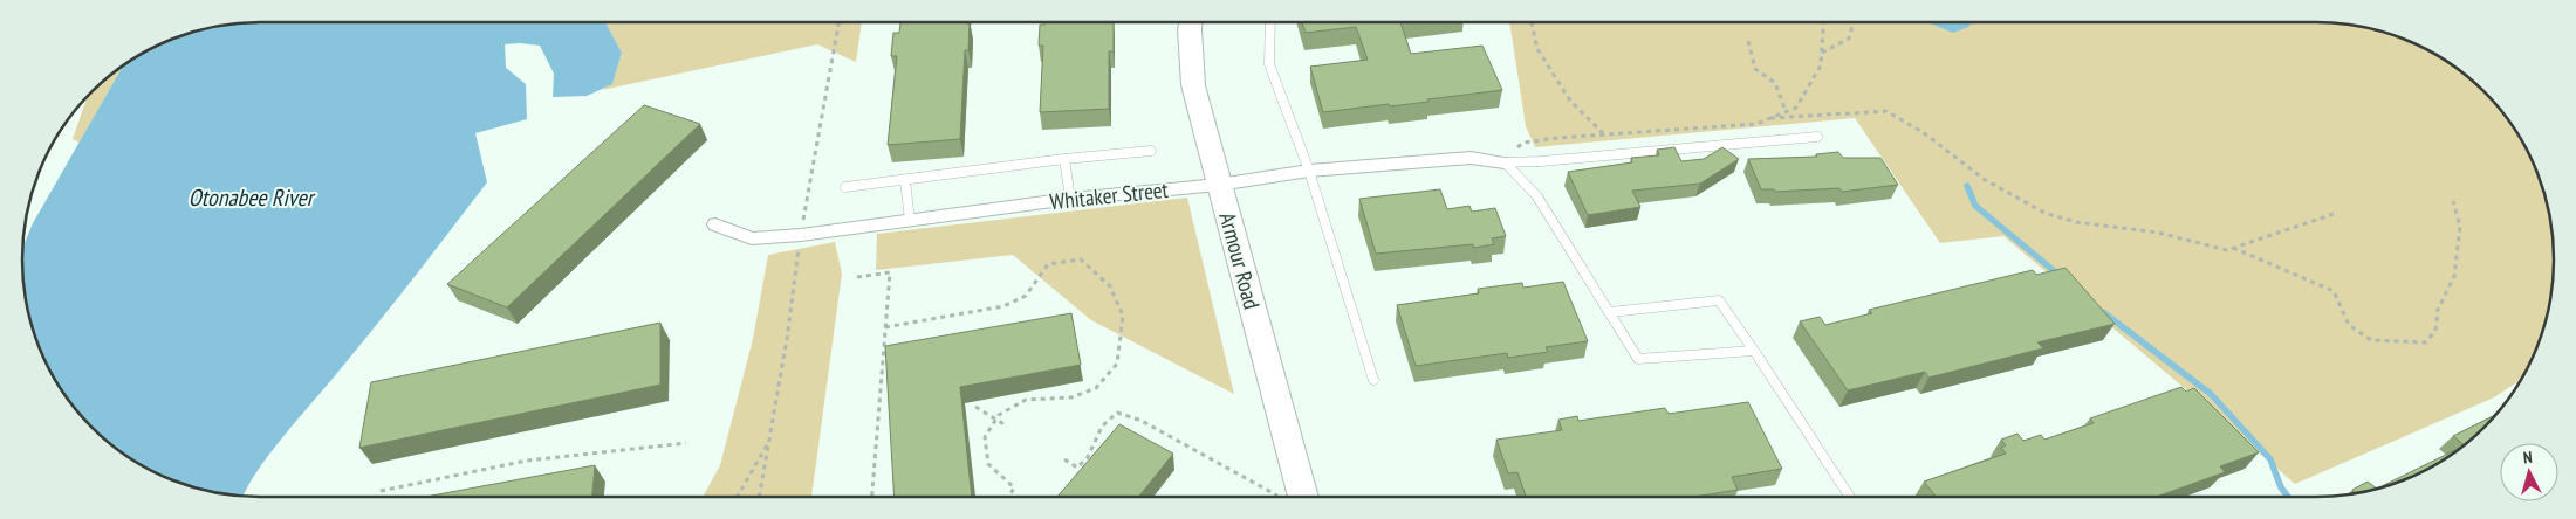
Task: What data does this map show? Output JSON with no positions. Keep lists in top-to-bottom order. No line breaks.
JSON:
{"streets":{"main road":["Armour Road"],"street":["Whitaker Street"]},"crossings":[["Whitaker Street","Armour Road"]],"water":["Otonabee River"],"north":"top"}
